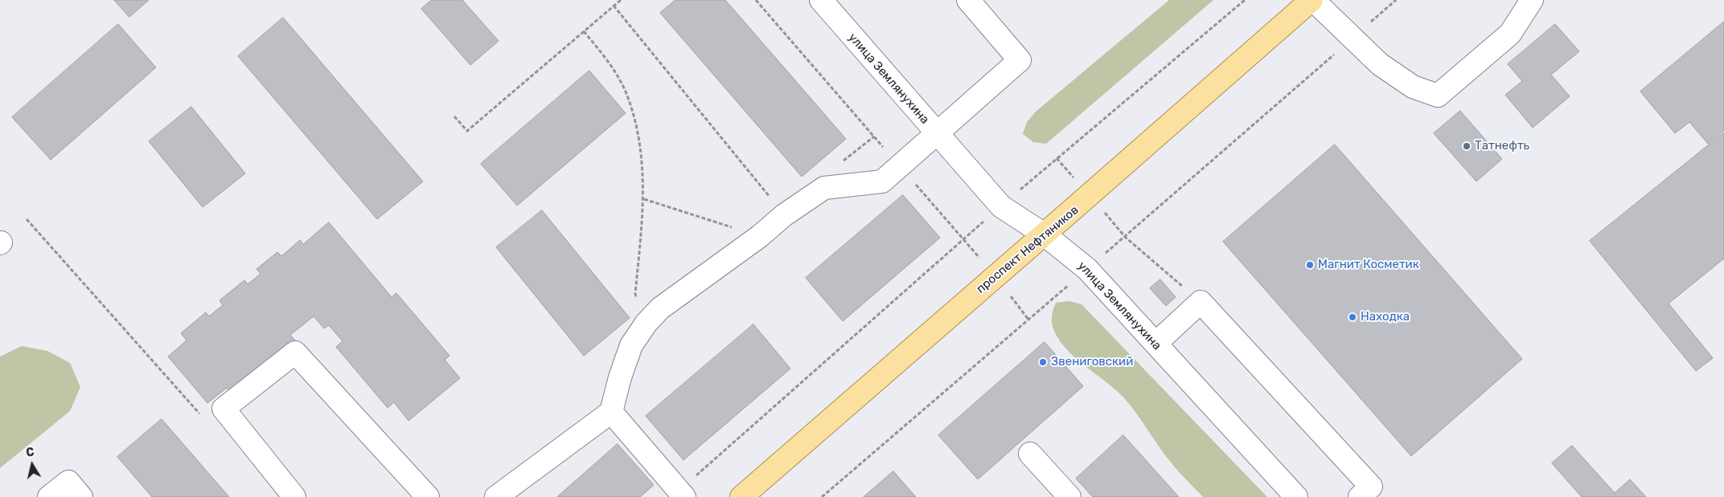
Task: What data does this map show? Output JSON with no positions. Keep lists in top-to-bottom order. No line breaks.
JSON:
{"streets":{"main road":["проспект Нефтяников"],"street":["улица Землянухина"]},"crossings":[["улица Землянухина","проспект Нефтяников"]],"places":["Татнефть","Магнит Косметик","Находка","Звениговский"],"north":"top"}
